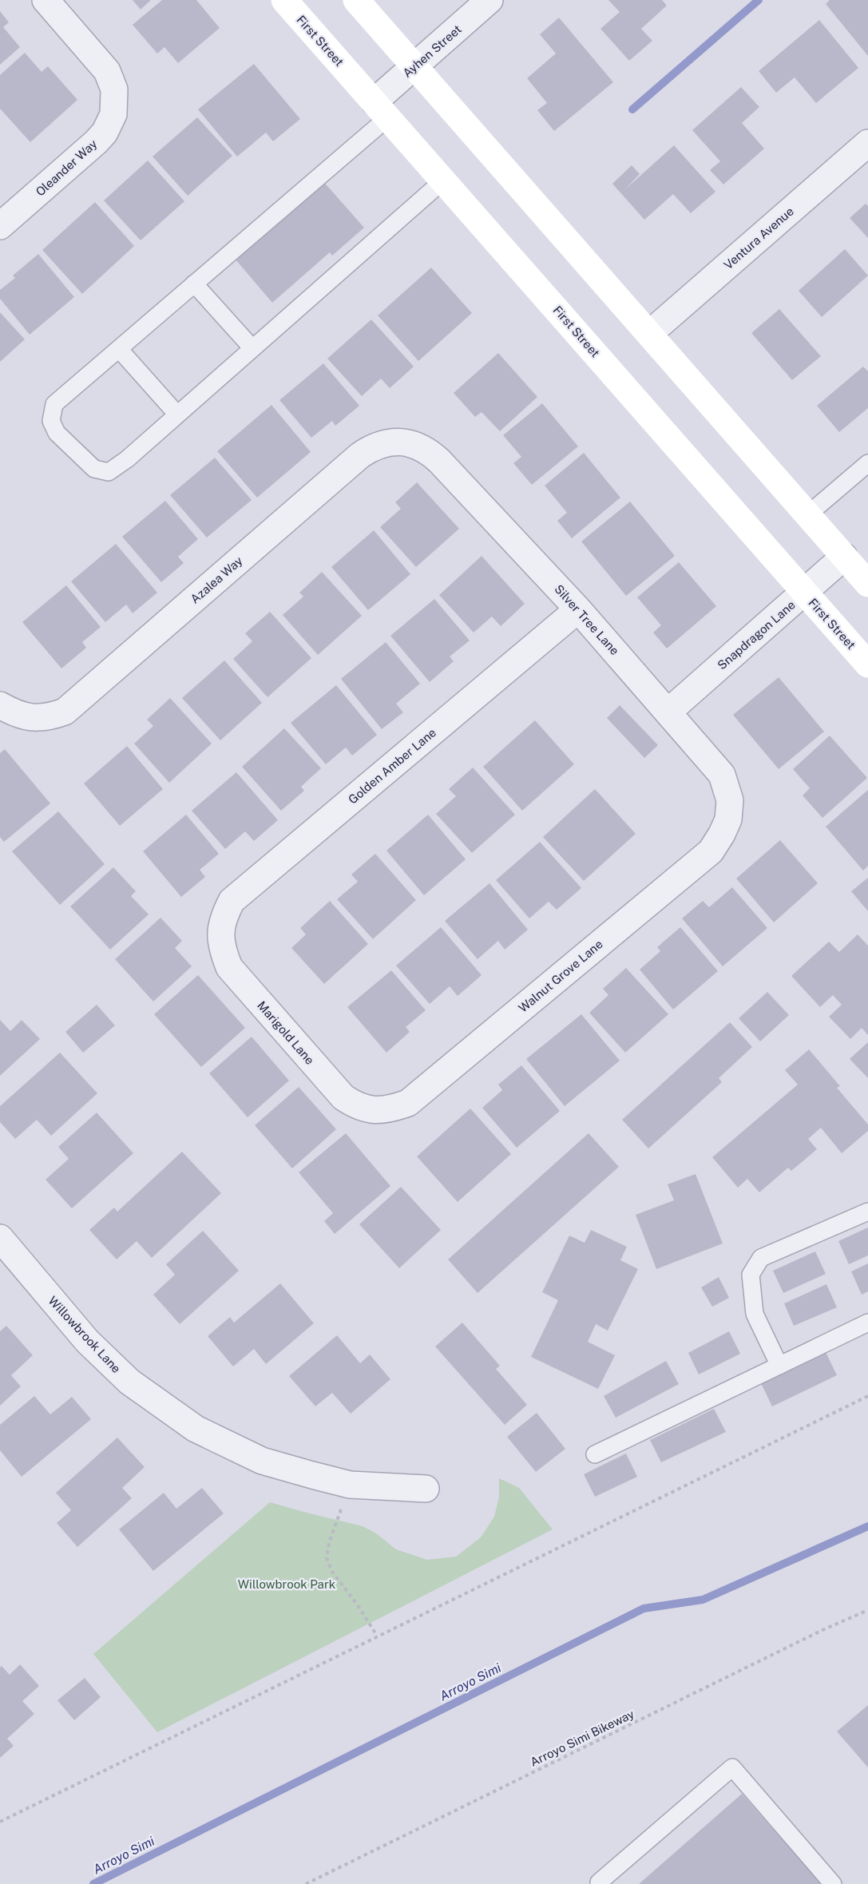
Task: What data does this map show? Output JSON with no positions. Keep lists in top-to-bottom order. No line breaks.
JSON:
{"streets":{"main road":["First Street"],"street":["Ayhen Street","Oleander Way","Ventura Avenue","Azalea Way","Silver Tree Lane","Snapdragon Lane","Golden Amber Lane","Walnut Grove Lane","Marigold Lane","Willowbrook Lane"],"path":["Arroyo Simi Bikeway"]},"crossings":[["First Street","Ayhen Street"],["First Street","Snapdragon Lane"],["Azalea Way","Silver Tree Lane"],["Silver Tree Lane","Snapdragon Lane"],["Silver Tree Lane","Golden Amber Lane"],["Silver Tree Lane","Walnut Grove Lane"],["Golden Amber Lane","Marigold Lane"],["Walnut Grove Lane","Marigold Lane"]],"water":["Arroyo Simi"],"parks":["Willowbrook Park"]}
